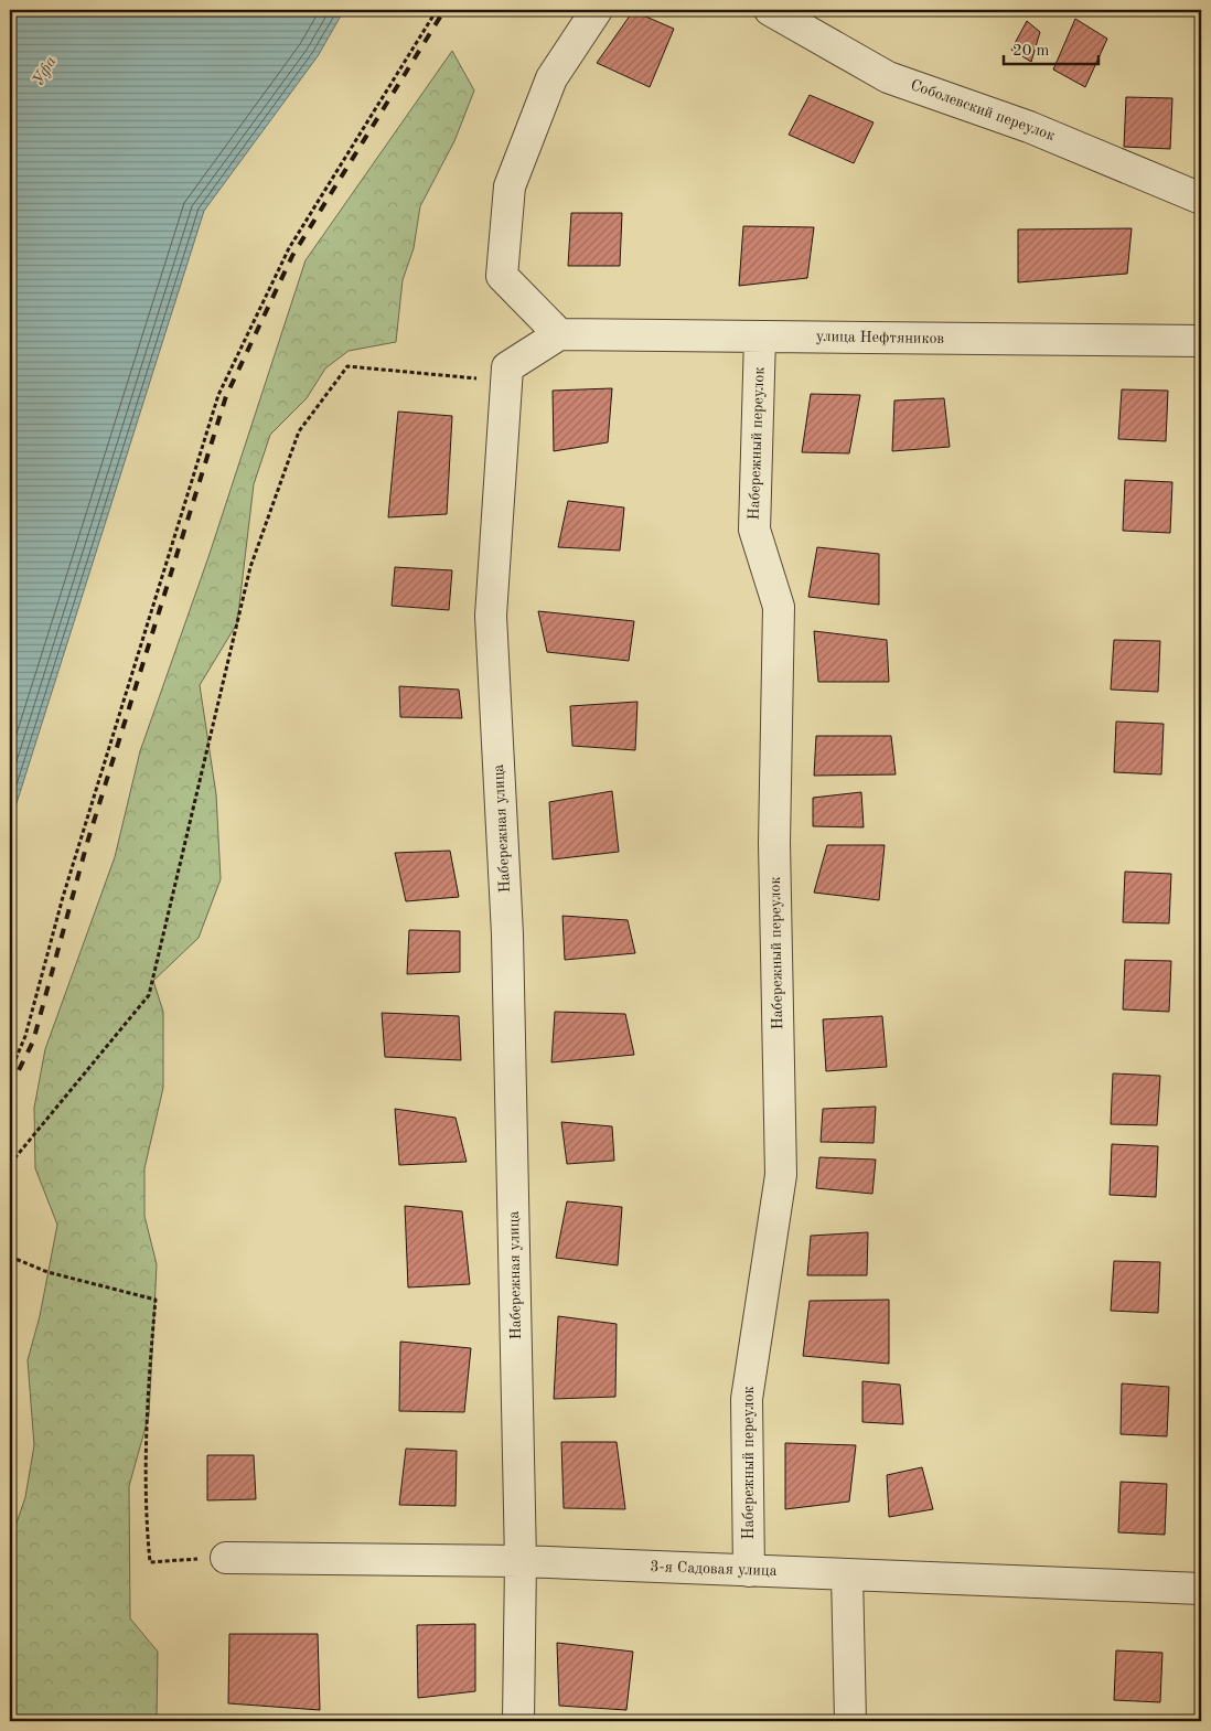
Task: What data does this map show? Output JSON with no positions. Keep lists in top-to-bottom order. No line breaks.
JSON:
{"streets":{"street":["Соболевский переулок","улица Нефтяников","Набережный переулок","Набережная улица","3-я Садовая улица"]},"crossings":[["улица Нефтяников","Набережный переулок"],["улица Нефтяников","Набережная улица"],["Набережный переулок","3-я Садовая улица"],["Набережная улица","3-я Садовая улица"]],"water":["Уфа"],"scale_bar":"20 m"}
